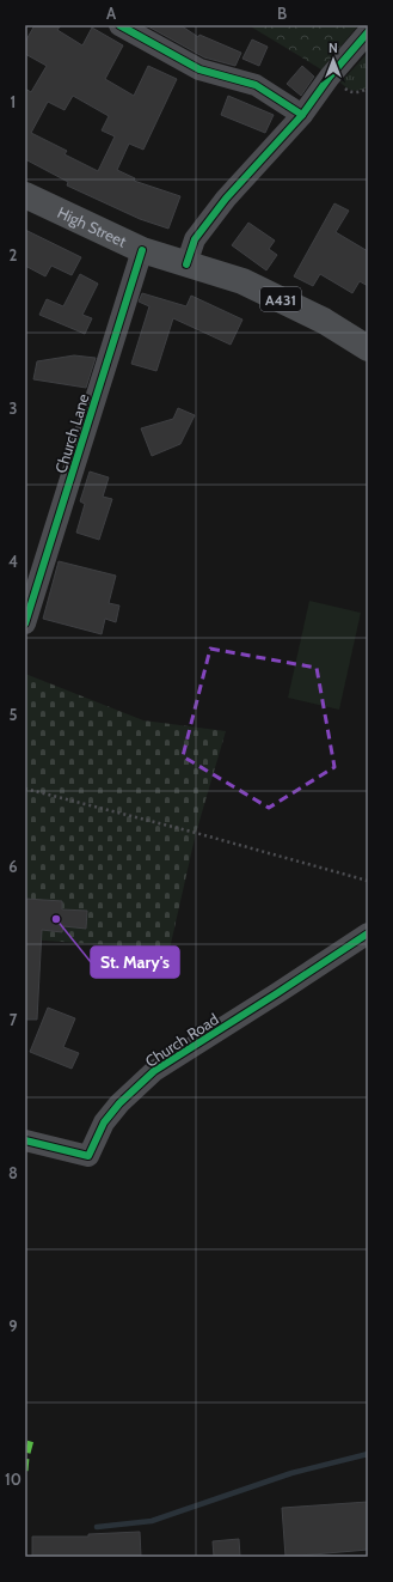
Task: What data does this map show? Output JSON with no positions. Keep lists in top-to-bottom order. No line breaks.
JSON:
{"streets":{"main road":["High Street","A431"],"street":["Church Lane","Church Road"]},"crossings":[["High Street","Church Lane"]],"places":["St. Mary's"],"north":"top","grid":{"columns":["A","B"],"rows":["1","2","3","4","5","6","7","8","9","10"]}}
